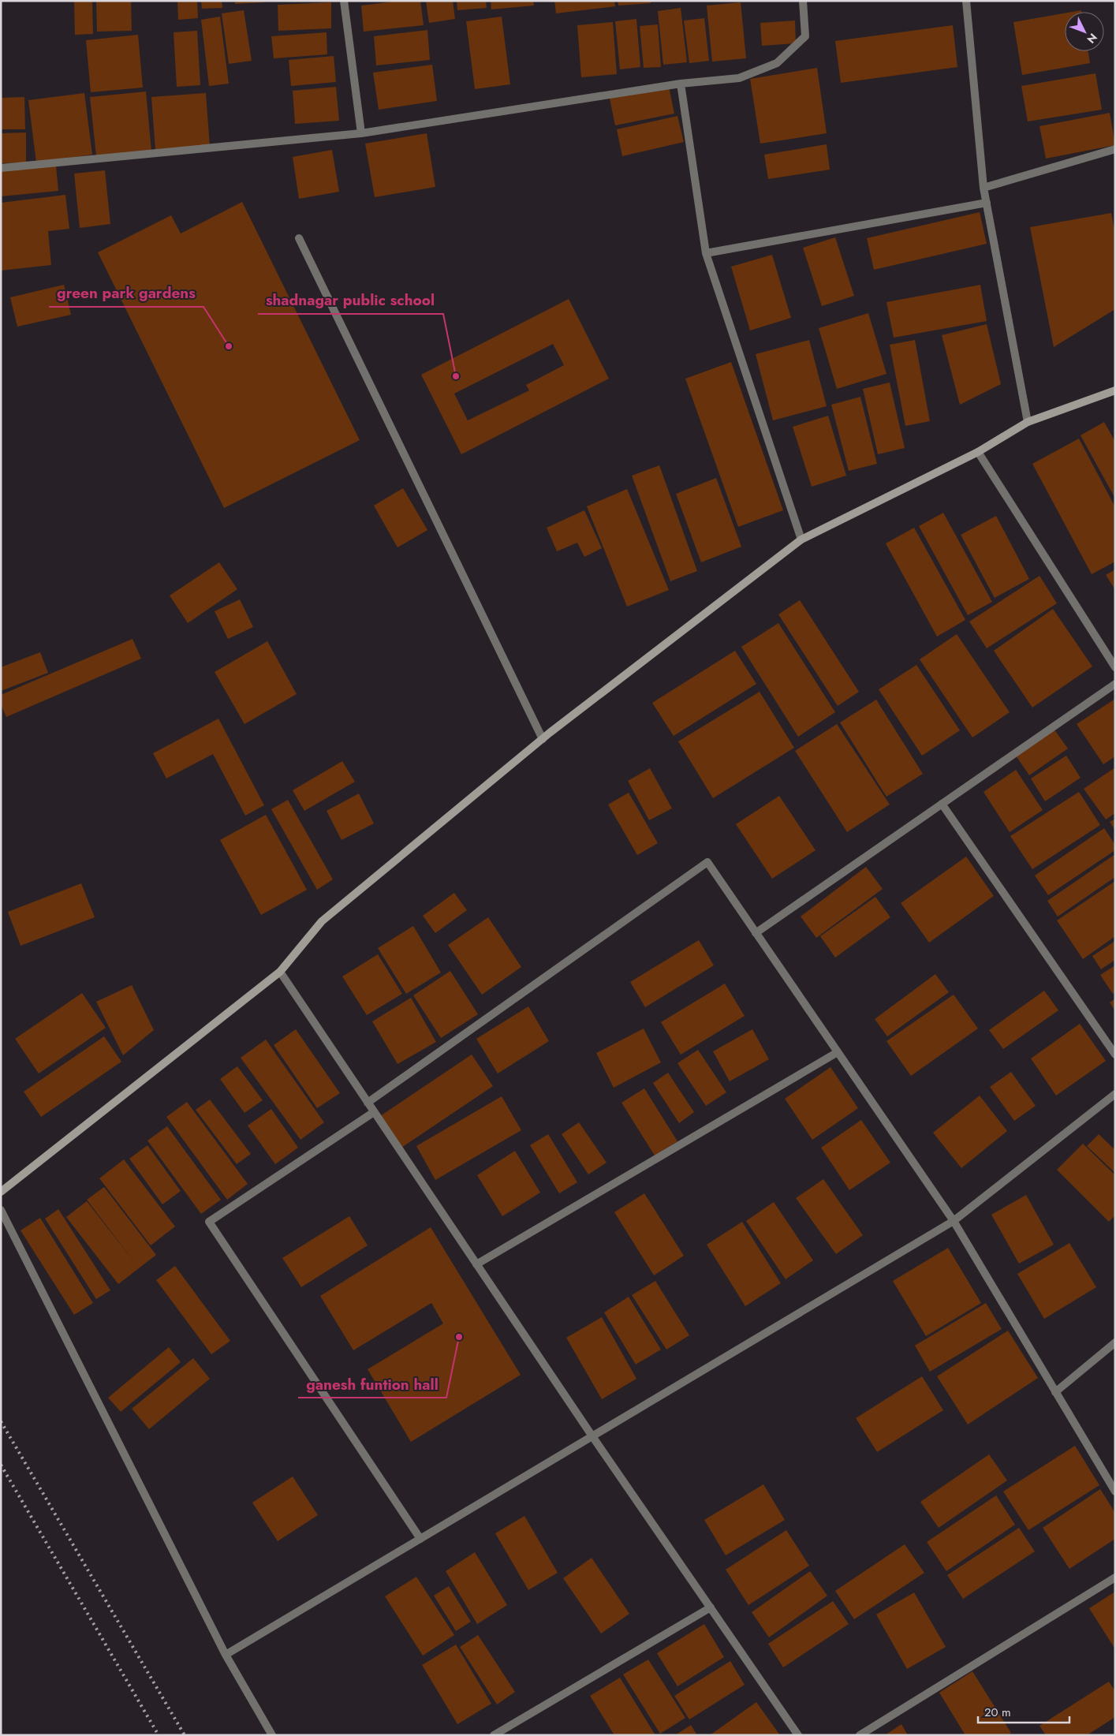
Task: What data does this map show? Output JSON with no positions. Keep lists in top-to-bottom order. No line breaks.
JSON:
{"places":["green park gardens","shadnagar public school","ganesh funtion hall"],"scale_bar":"20 m","north":"bottom right"}
